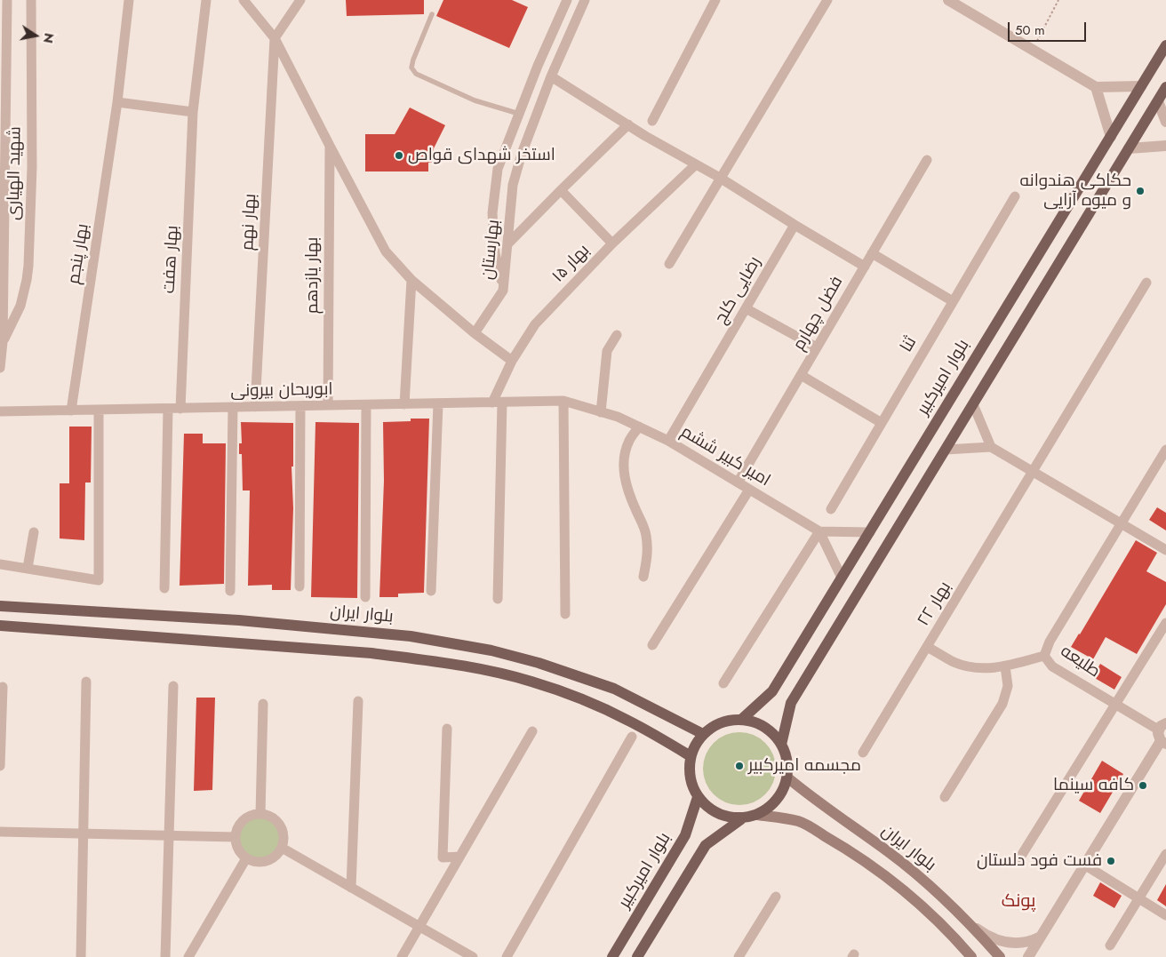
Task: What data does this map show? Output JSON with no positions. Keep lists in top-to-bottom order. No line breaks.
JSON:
{"streets":{"main road":["بلوار امیرکبیر","بلوار ایران"],"street":["شهید الهیاری","بهار نهم","بهارستان","بهار پنجم","بهار هفت","بهار ۱۵","بهار یازدهم","رضایی کلج","فضل چهارم","ثنا","ابوریحان بیرونی","امیر کبیر ششم","بهار ۲۲","طلیعه"]},"crossings":[["بهار نهم","ابوریحان بیرونی"],["بهار پنجم","ابوریحان بیرونی"],["بهار هفت","ابوریحان بیرونی"],["بهار ۱۵","ابوریحان بیرونی"],["بهار یازدهم","ابوریحان بیرونی"],["رضایی کلج","امیر کبیر ششم"],["فضل چهارم","امیر کبیر ششم"],["بلوار امیرکبیر","بلوار ایران"],["ابوریحان بیرونی","امیر کبیر ششم"],["بهار ۲۲","طلیعه"]],"districts":["پونک"],"places":["استخر شهدای قواص","حکاکی هندوانه و میوه آرایی","مجسمه امیرکبیر","کافه سینما","فست فود دلستان"],"scale_bar":"50 m","north":"right"}
